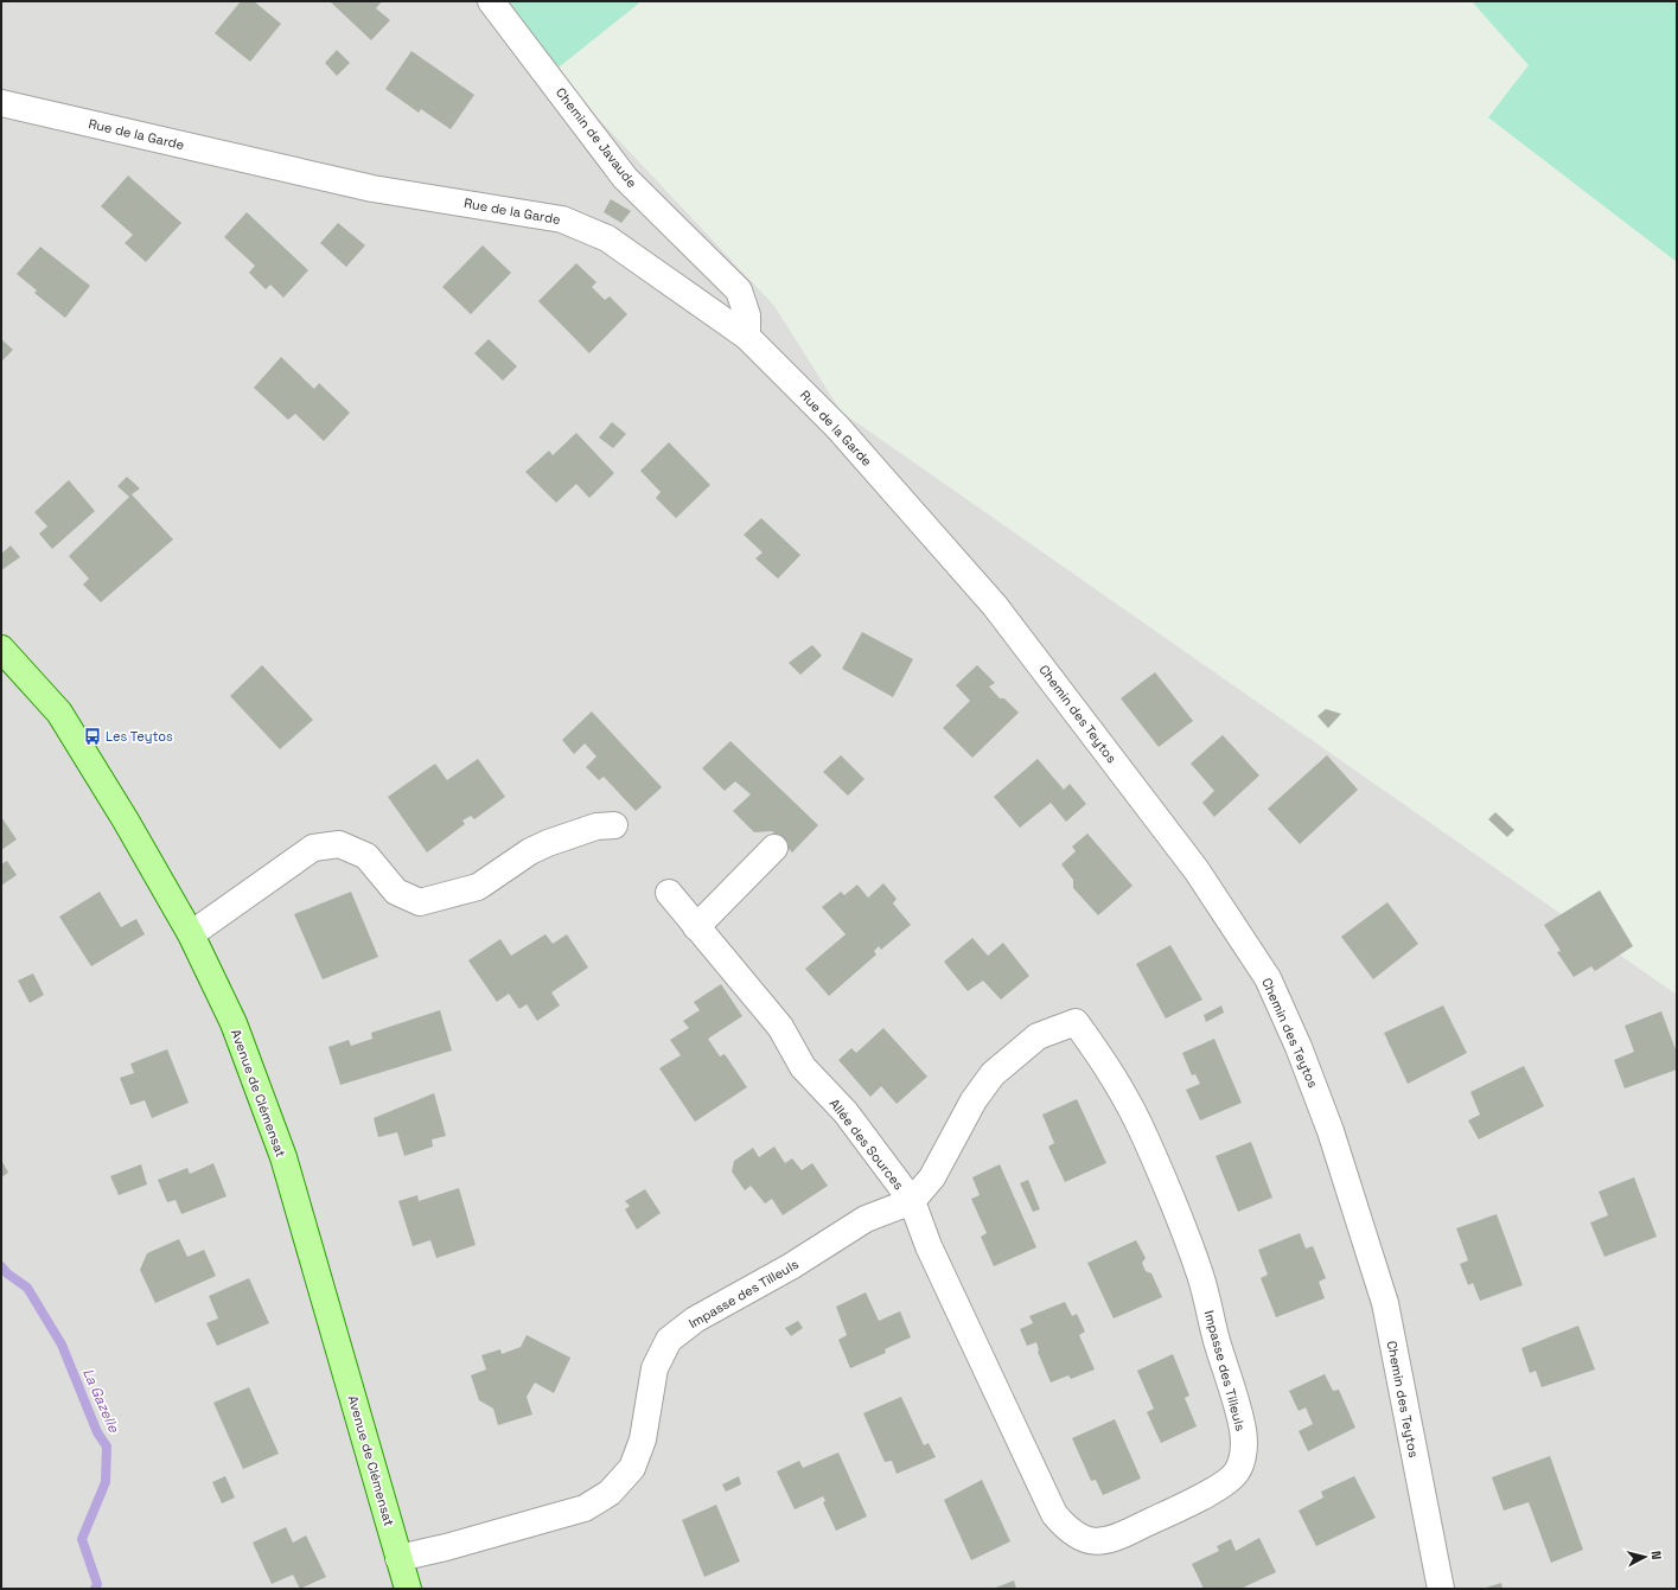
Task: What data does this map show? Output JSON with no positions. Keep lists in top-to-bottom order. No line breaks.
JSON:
{"streets":{"main road":["Avenue de Clémensat"],"street":["Rue de la Garde","Chemin de Javaude","Chemin des Teytos","Allée des Sources","Impasse des Tilleuls"]},"crossings":[["Rue de la Garde","Chemin de Javaude"],["Rue de la Garde","Chemin des Teytos"],["Avenue de Clémensat","Impasse des Tilleuls"],["Allée des Sources","Impasse des Tilleuls"]],"water":["La Gazelle"],"places":{"bus stop":["Les Teytos"]},"north":"right"}
